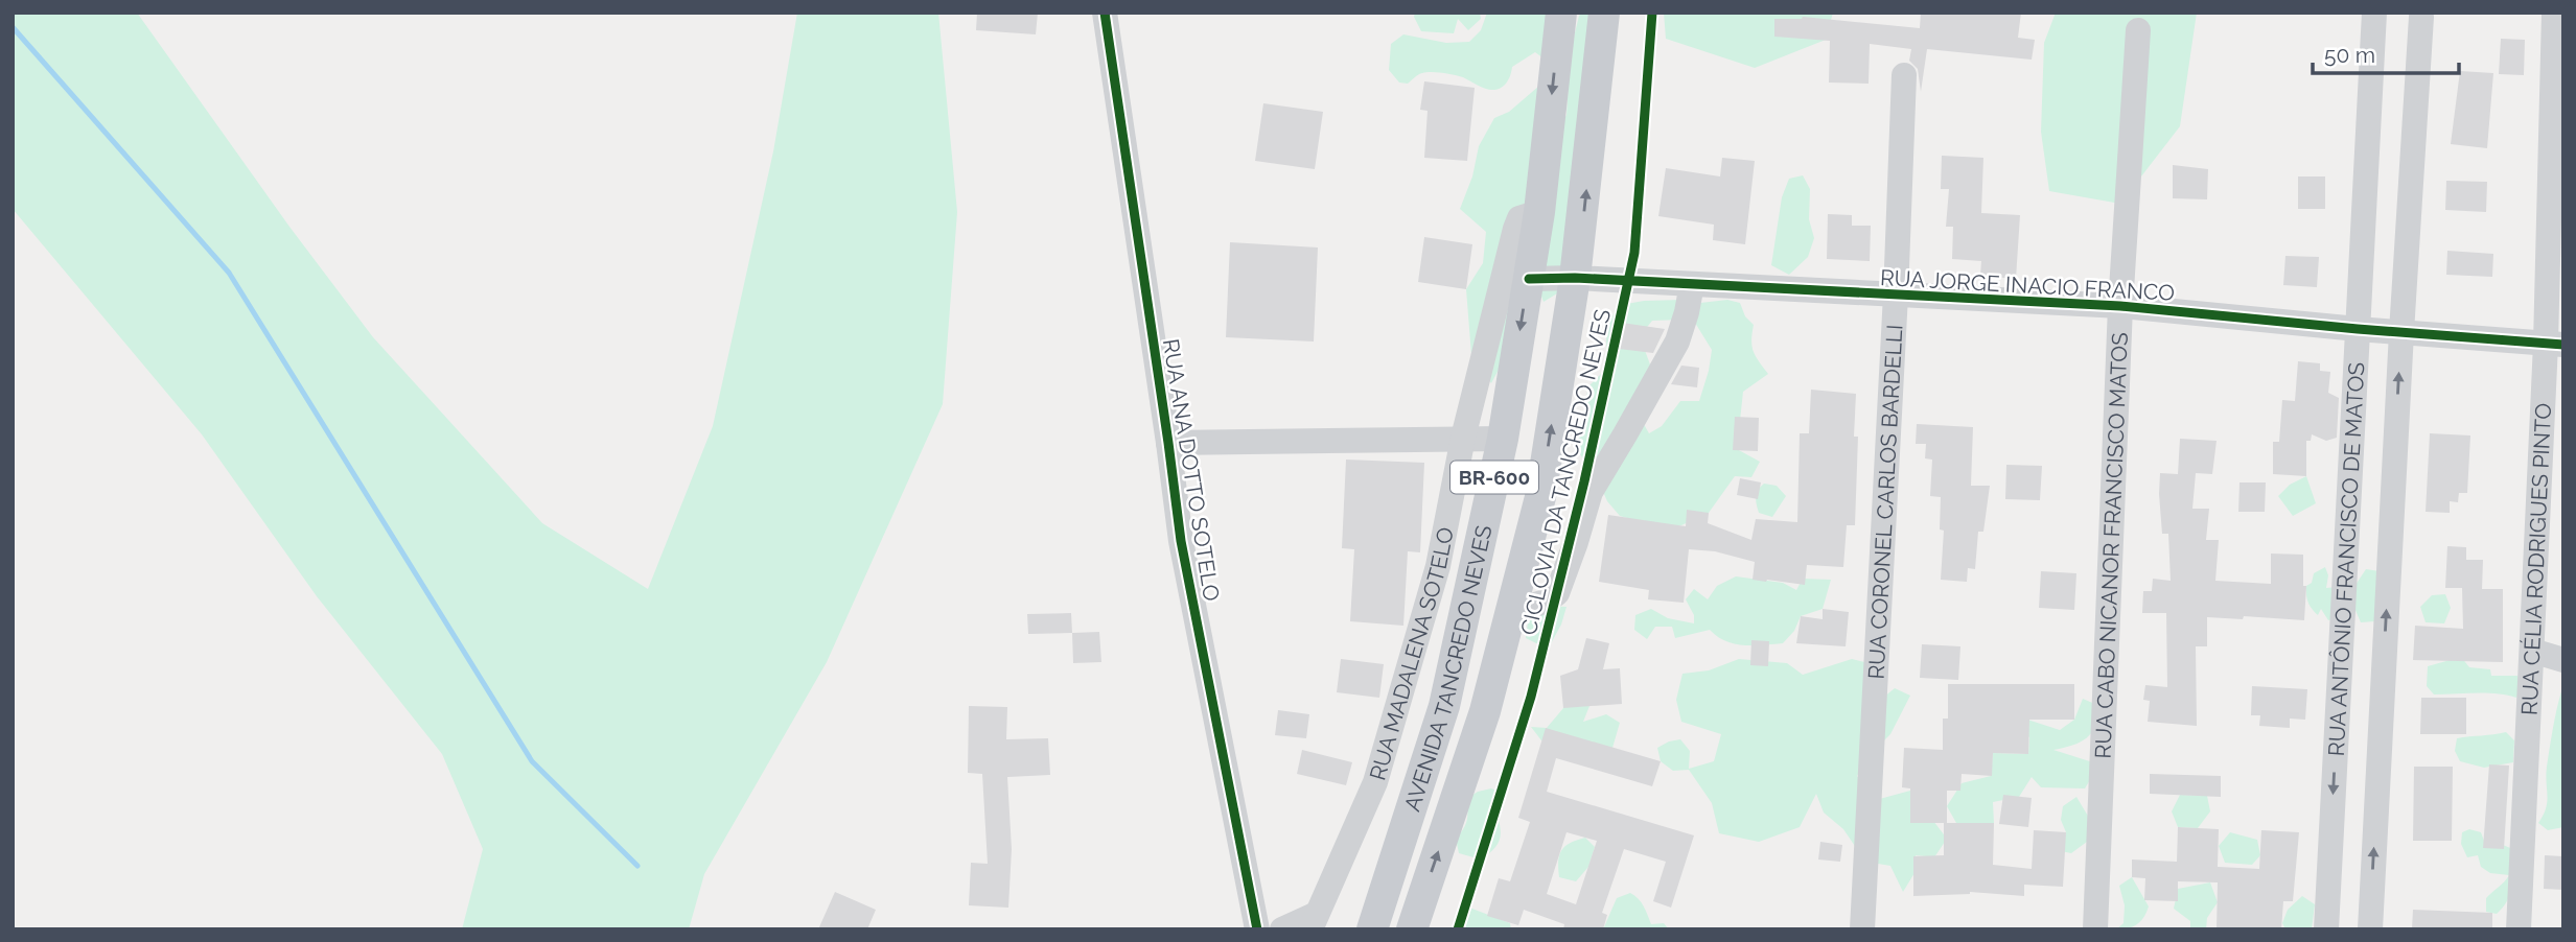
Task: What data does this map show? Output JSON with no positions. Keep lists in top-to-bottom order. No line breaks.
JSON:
{"streets":{"main road":["BR-600","AVENIDA TANCREDO NEVES"],"street":["RUA JORGE INACIO FRANCO","RUA ANA DOTTO SOTELO","RUA CORONEL CARLOS BARDELLI","RUA CABO NICANOR FRANCISCO MATOS","RUA ANTÔNIO FRANCISCO DE MATOS","RUA CÉLIA RODRIGUES PINTO","RUA MADALENA SOTELO"],"cycle path":["CICLOVIA DA TANCREDO NEVES"]},"crossings":[["RUA JORGE INACIO FRANCO","RUA CORONEL CARLOS BARDELLI"],["RUA JORGE INACIO FRANCO","RUA CABO NICANOR FRANCISCO MATOS"],["RUA JORGE INACIO FRANCO","RUA ANTÔNIO FRANCISCO DE MATOS"],["RUA JORGE INACIO FRANCO","RUA CÉLIA RODRIGUES PINTO"],["RUA JORGE INACIO FRANCO","AVENIDA TANCREDO NEVES"],["RUA MADALENA SOTELO","AVENIDA TANCREDO NEVES"]],"scale_bar":"50 m"}
